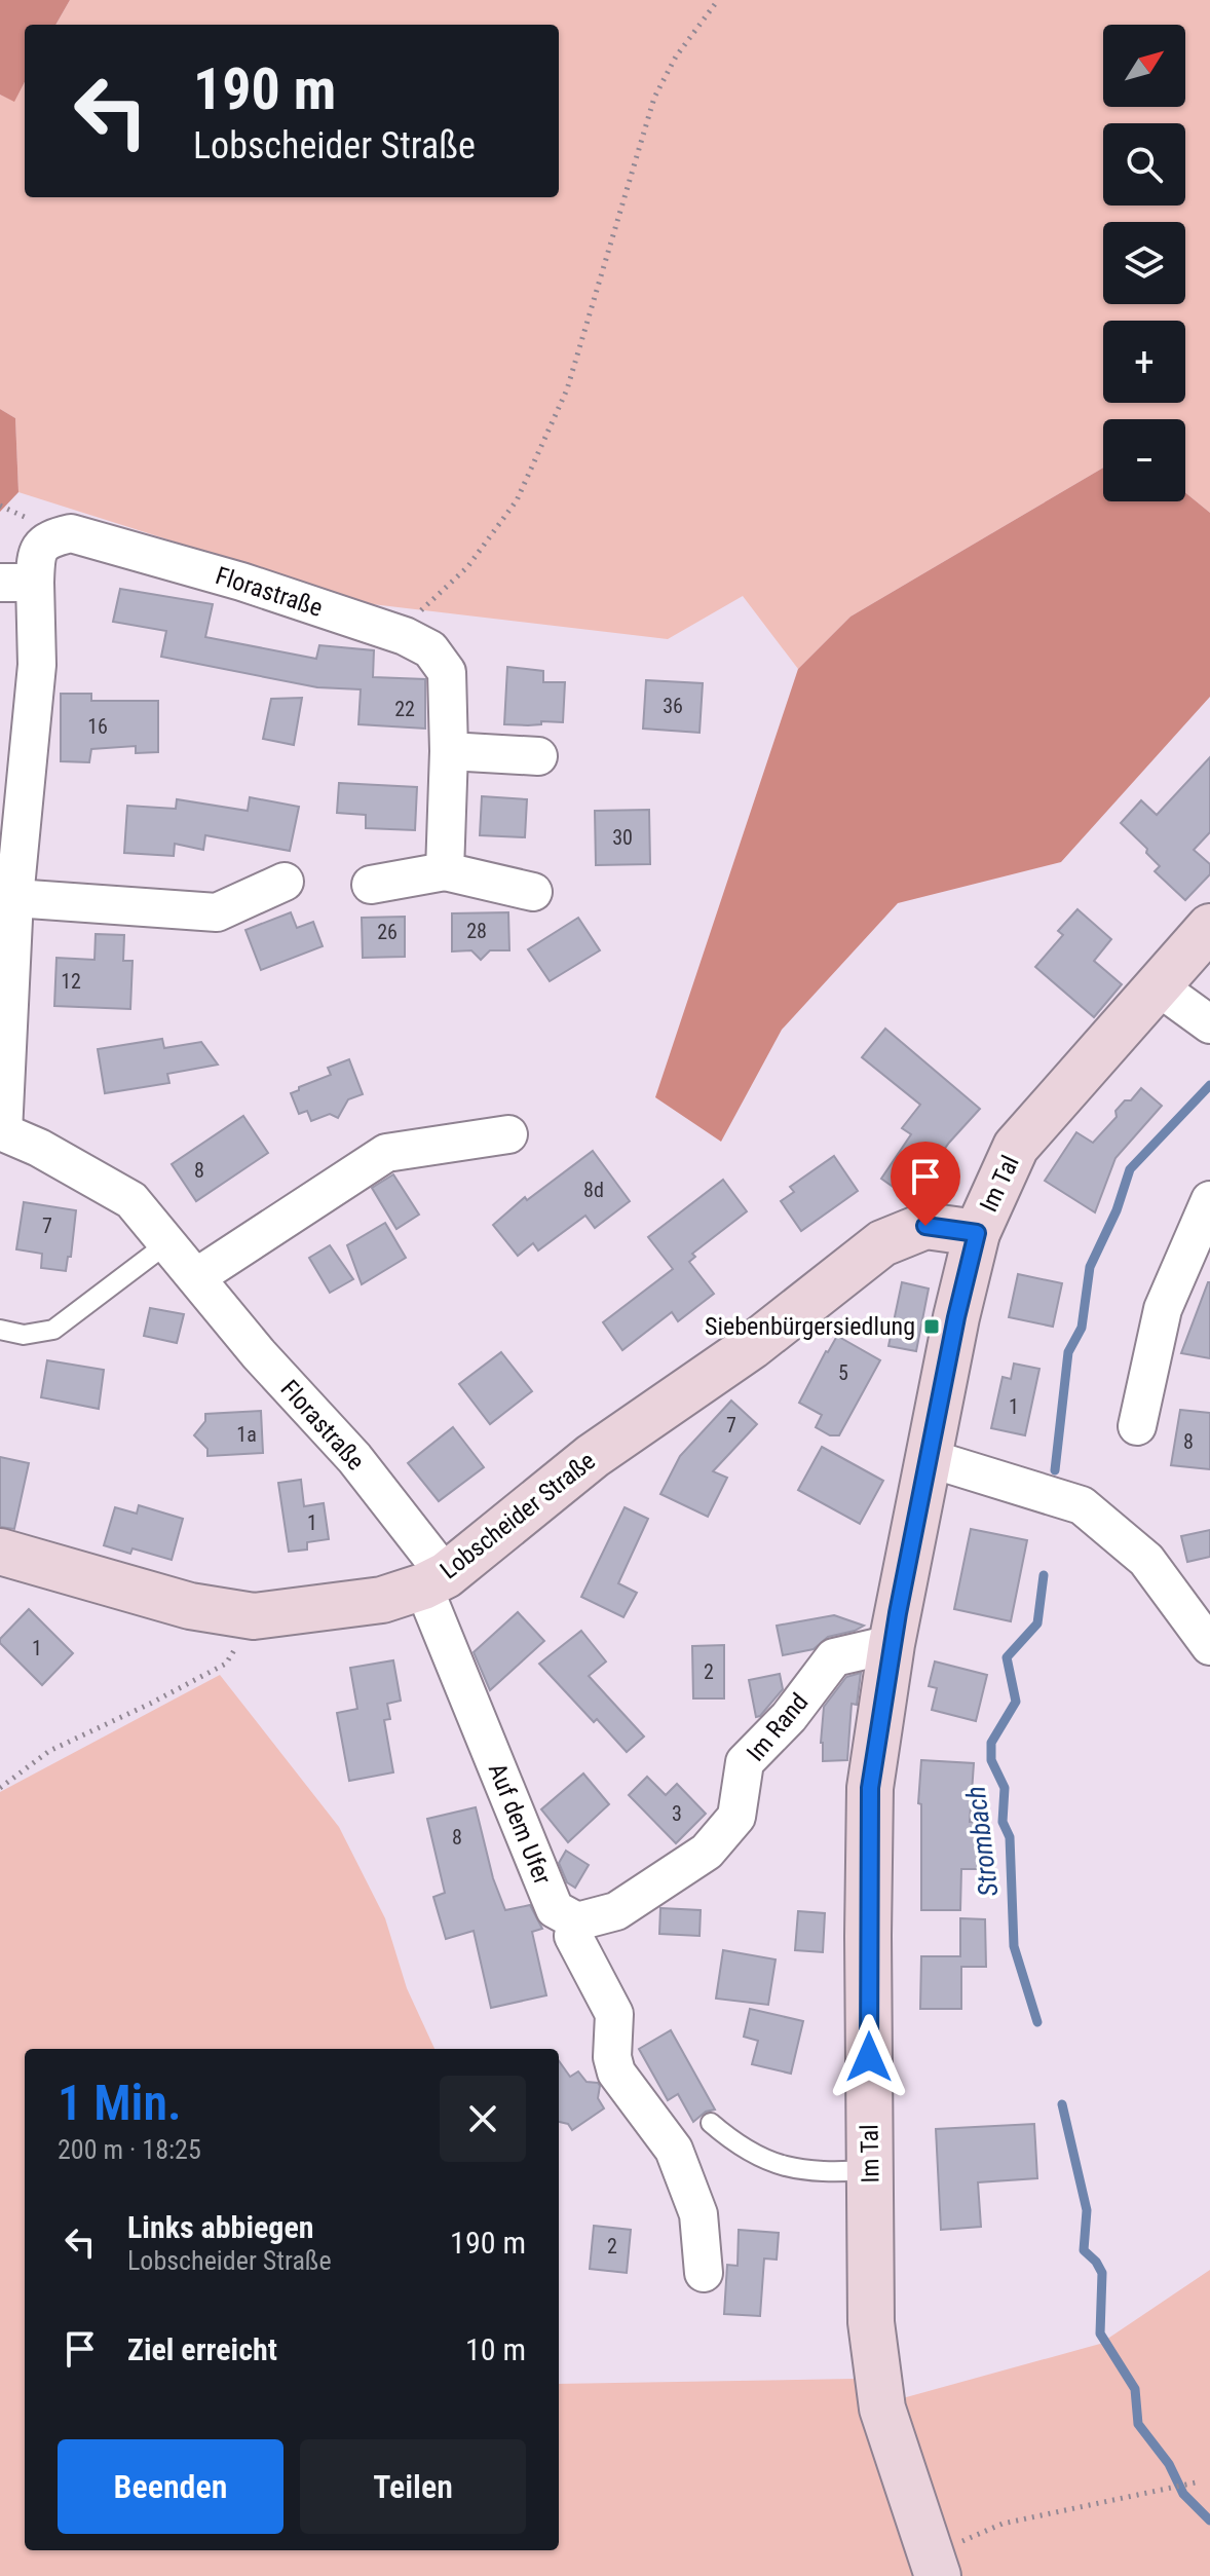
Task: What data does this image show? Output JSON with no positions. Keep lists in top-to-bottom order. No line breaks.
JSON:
{"streets":{"main road":["Im Tal","Lobscheider Straße"],"street":["Florastraße","Im Rand","Auf dem Ufer"]},"crossings":[["Florastraße","Lobscheider Straße"],["Florastraße","Auf dem Ufer"],["Im Tal","Lobscheider Straße"],["Im Tal","Im Rand"],["Lobscheider Straße","Auf dem Ufer"],["Im Rand","Auf dem Ufer"]],"water":["Strombach"],"places":{"transit":["Siebenbürgersiedlung"]},"house_numbers":["36","22","16","30","28","26","12","8","8d","7","5","1","7","1a","8","1","1","2","3","8","2"],"north":"top right","page":{"map_buttons":["+","−"],"turn":["190 m","Lobscheider Straße"],"heading":["1 Min.","200 m · 18:25"],"list":[{"name":"Links abbiegen","note":"Lobscheider Straße","value":"190 m"},{"name":"Ziel erreicht","value":"10 m"}],"buttons":["Beenden","Teilen"]}}
